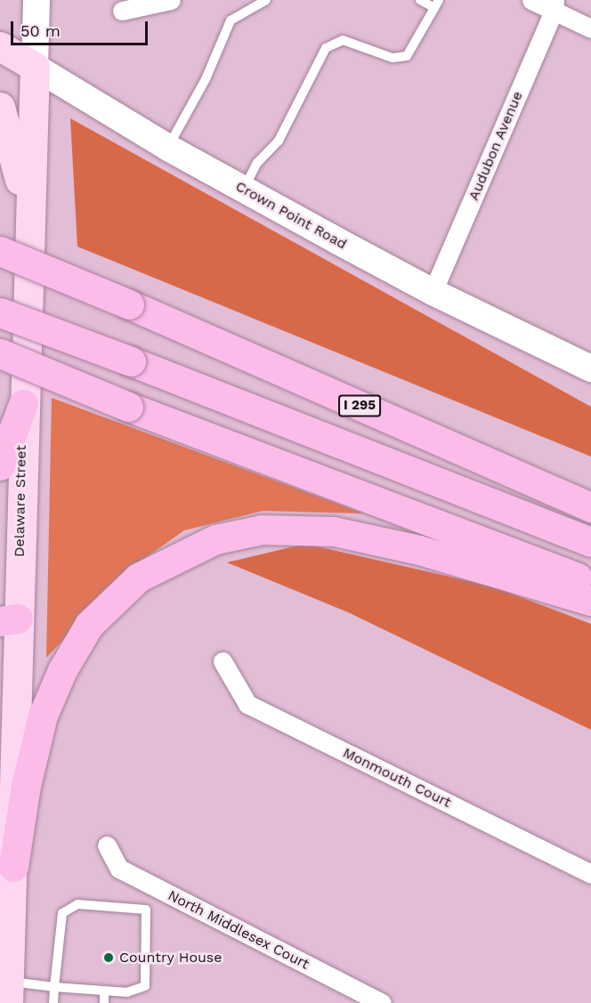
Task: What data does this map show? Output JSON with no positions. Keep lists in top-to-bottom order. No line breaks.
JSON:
{"streets":{"highway":["I 295"],"main road":["Crown Point Road","Delaware Street"],"street":["Audubon Avenue","Monmouth Court","North Middlesex Court"]},"crossings":[["Audubon Avenue","Crown Point Road"],["Crown Point Road","Delaware Street"]],"places":["Country House"],"scale_bar":"50 m"}
